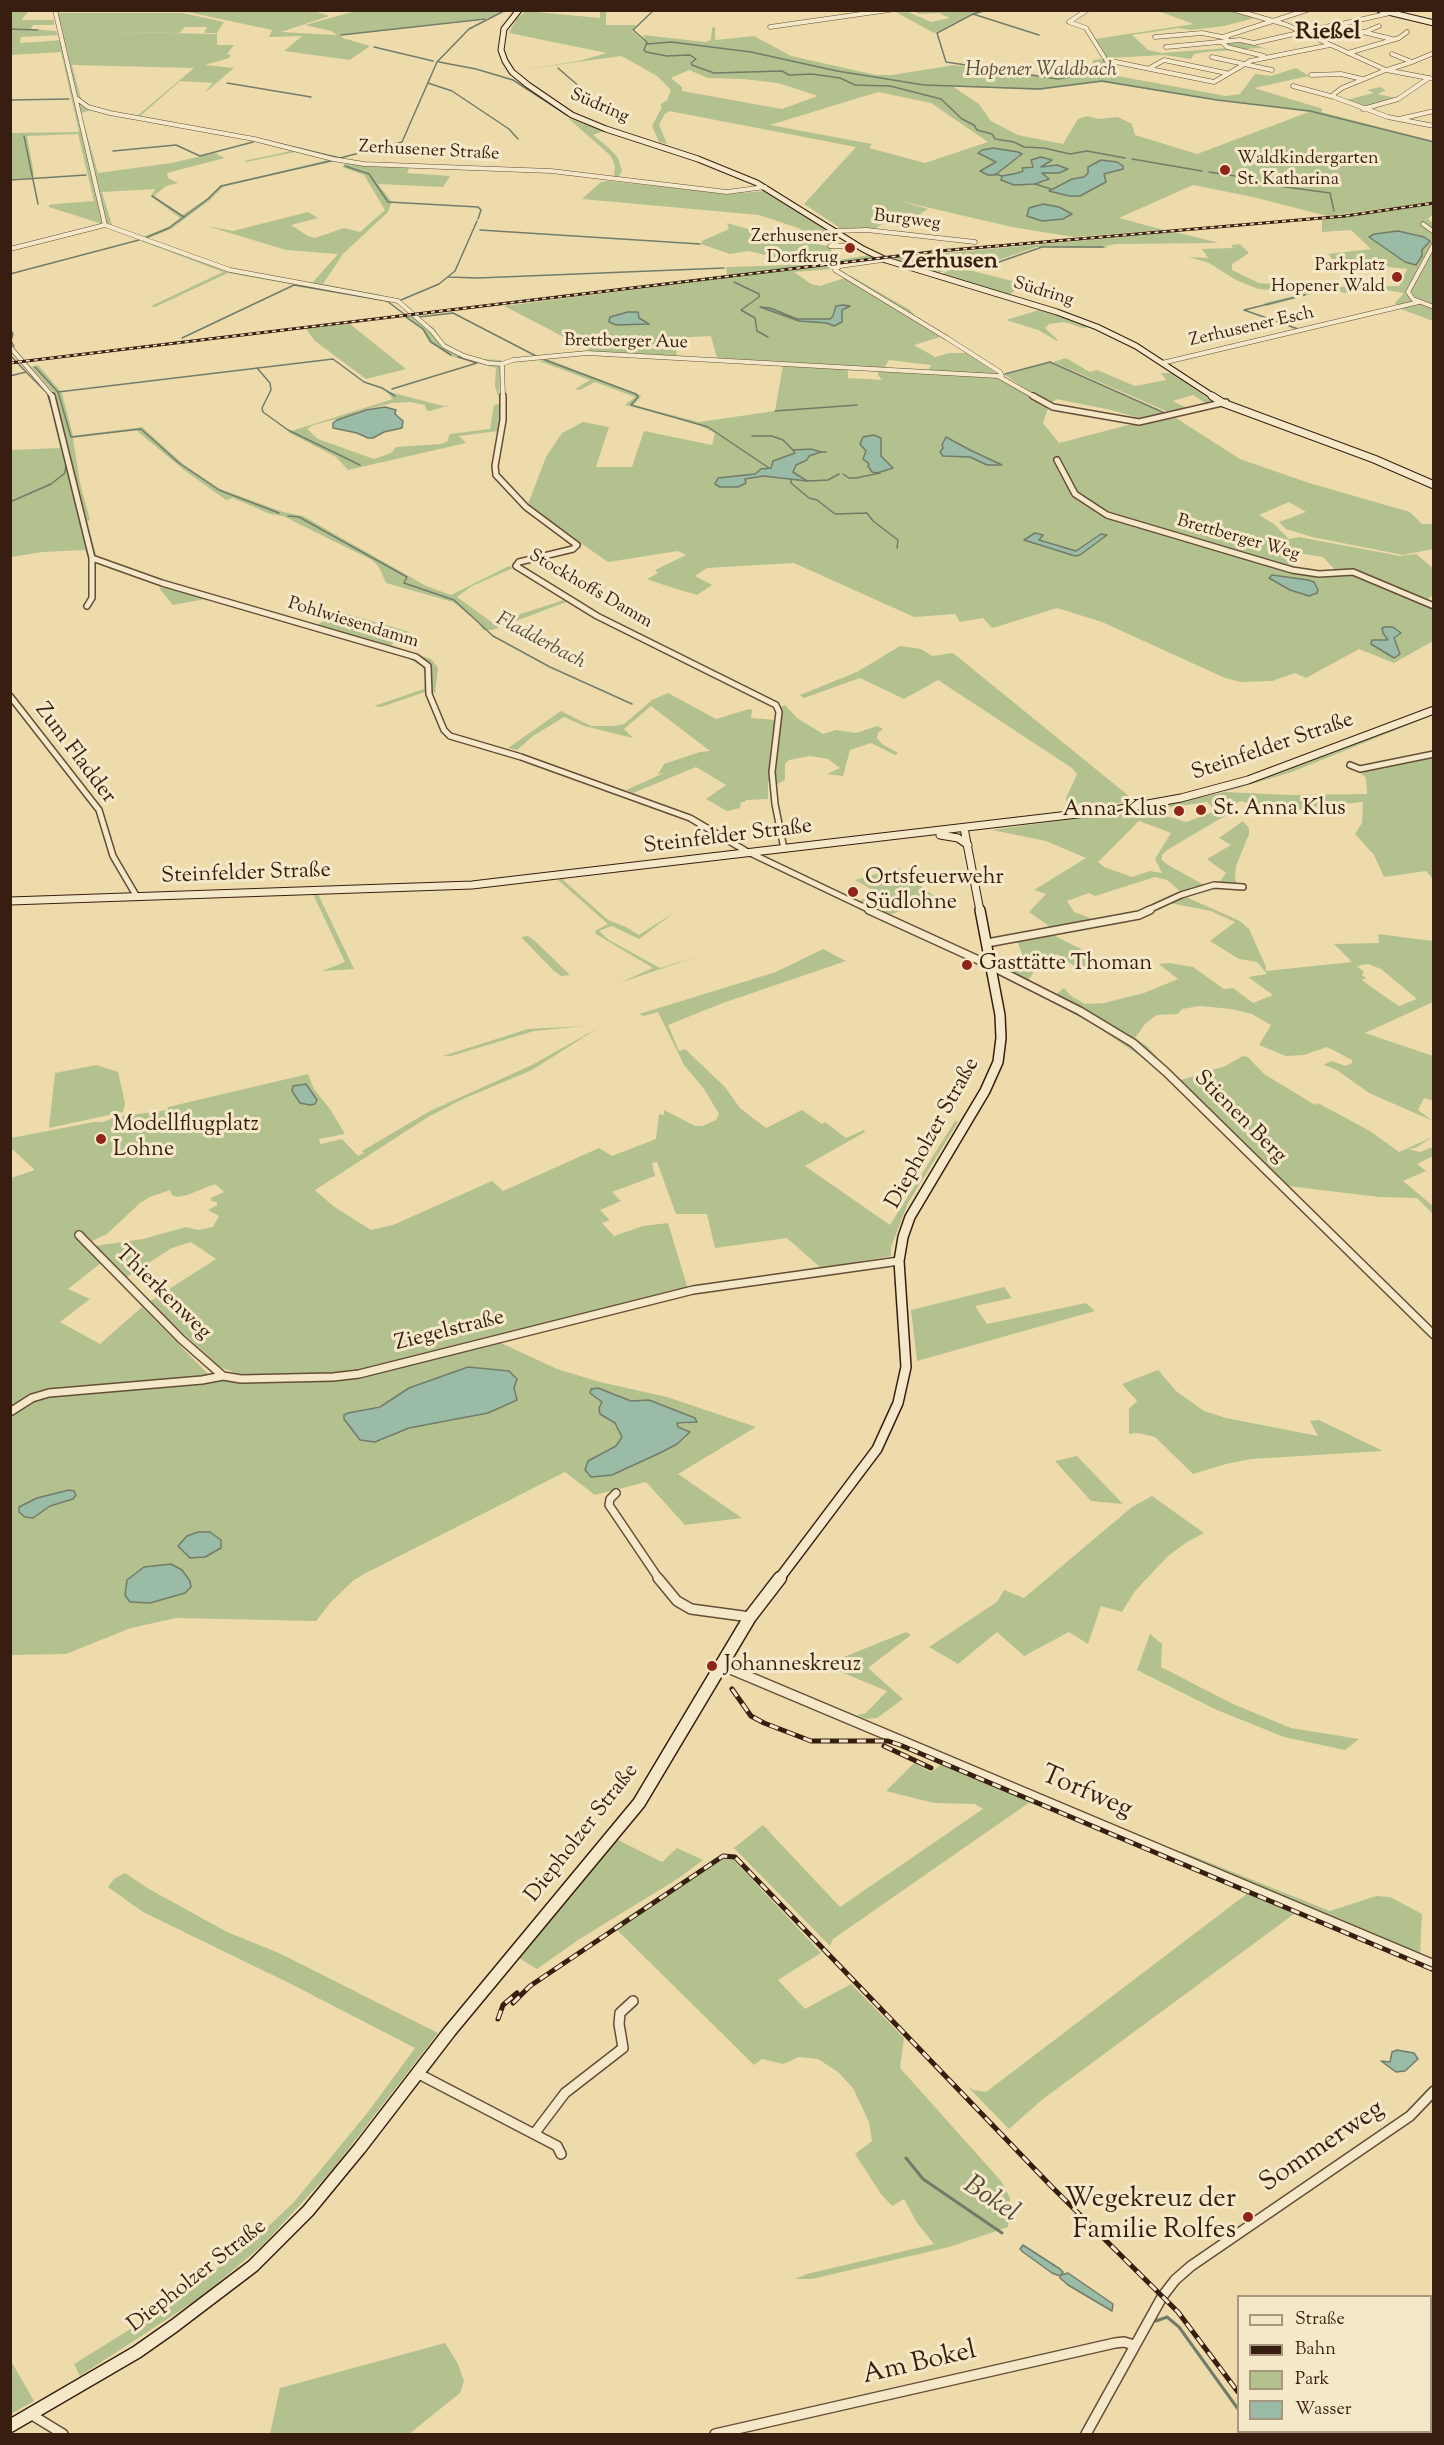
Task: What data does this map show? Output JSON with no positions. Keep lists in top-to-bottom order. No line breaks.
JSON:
{"streets":{"main road":["Südring","Steinfelder Straße","Diepholzer Straße"],"street":["Zerhusener Straße","Burgweg","Zerhusener Esch","Brettberger Aue","Brettberger Weg","Stockhoffs Damm","Pohlwiesendamm","Zum Fladder","Stienen Berg","Thierkenweg","Ziegelstraße","Torfweg","Sommerweg","Am Bokel"]},"crossings":[["Südring","Zerhusener Straße"],["Südring","Burgweg"],["Südring","Zerhusener Esch"],["Südring","Brettberger Aue"],["Brettberger Aue","Stockhoffs Damm"],["Stockhoffs Damm","Steinfelder Straße"],["Pohlwiesendamm","Steinfelder Straße"],["Pohlwiesendamm","Stienen Berg"],["Steinfelder Straße","Zum Fladder"],["Steinfelder Straße","Stienen Berg"],["Steinfelder Straße","Diepholzer Straße"],["Stienen Berg","Diepholzer Straße"],["Diepholzer Straße","Ziegelstraße"],["Diepholzer Straße","Torfweg"],["Thierkenweg","Ziegelstraße"],["Sommerweg","Am Bokel"]],"districts":["Rießel","Zerhusen"],"water":["Hopener Waldbach","Fladderbach","Bokel"],"places":["Waldkindergarten St. Katharina","Zerhusener Dorfkrug","Parkplatz Hopener Wald","St. Anna Klus","Anna-Klus","Ortsfeuerwehr Südlohne","Gasttätte Thoman","Modellflugplatz Lohne","Johanneskreuz","Wegekreuz der Familie Rolfes"],"legend":["Straße","Bahn","Park","Wasser"]}
